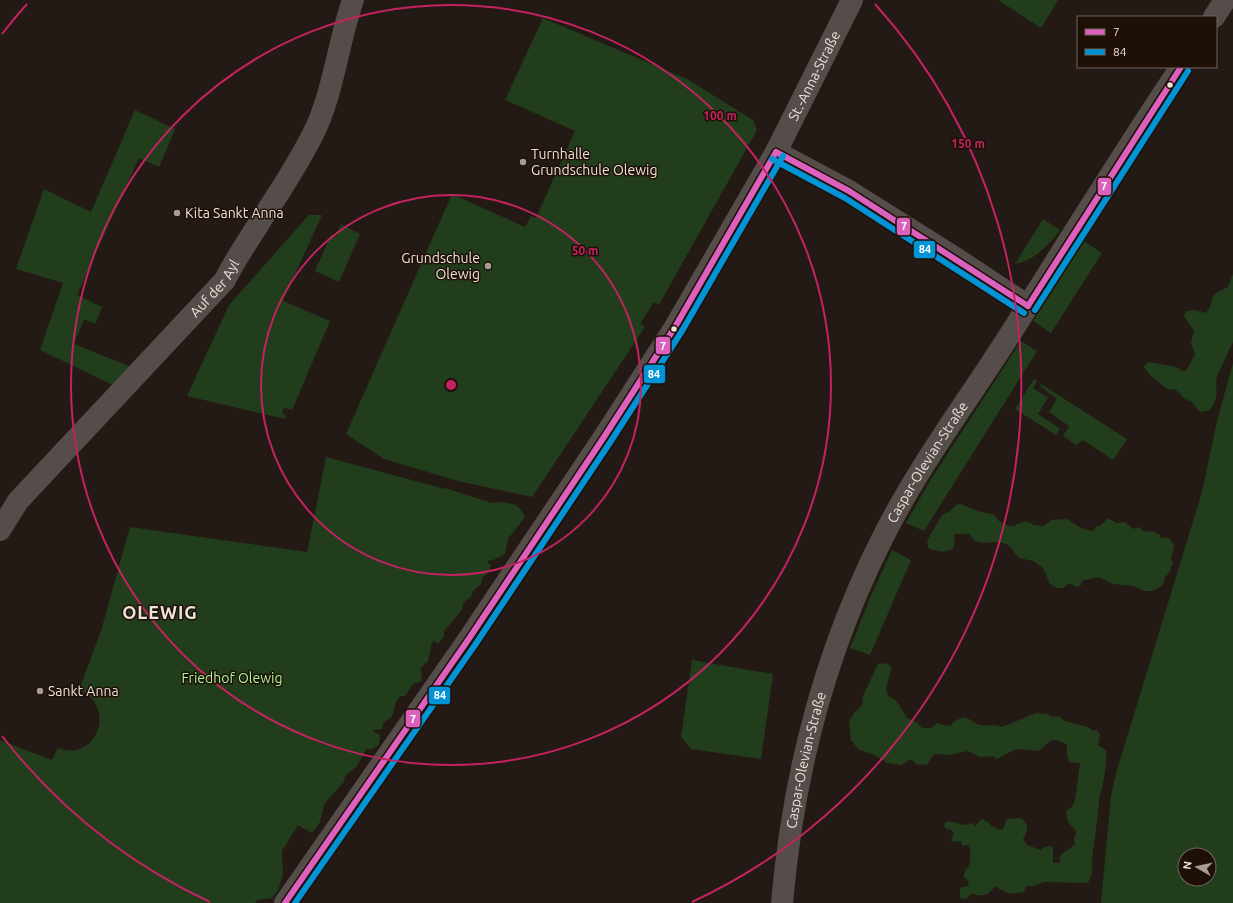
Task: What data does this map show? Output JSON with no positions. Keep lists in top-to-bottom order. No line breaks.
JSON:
{"streets":{"street":["St.-Anna-Straße","Auf der Ayl","Caspar-Olevian-Straße"]},"districts":["OLEWIG"],"parks":["Friedhof Olewig"],"places":["Turnhalle Grundschule Olewig","Kita Sankt Anna","Grundschule Olewig","Sankt Anna"],"lines":["transit line 7","transit line 84"],"legend":["7","84"],"north":"left","rings":["100 m","150 m","50 m"]}
